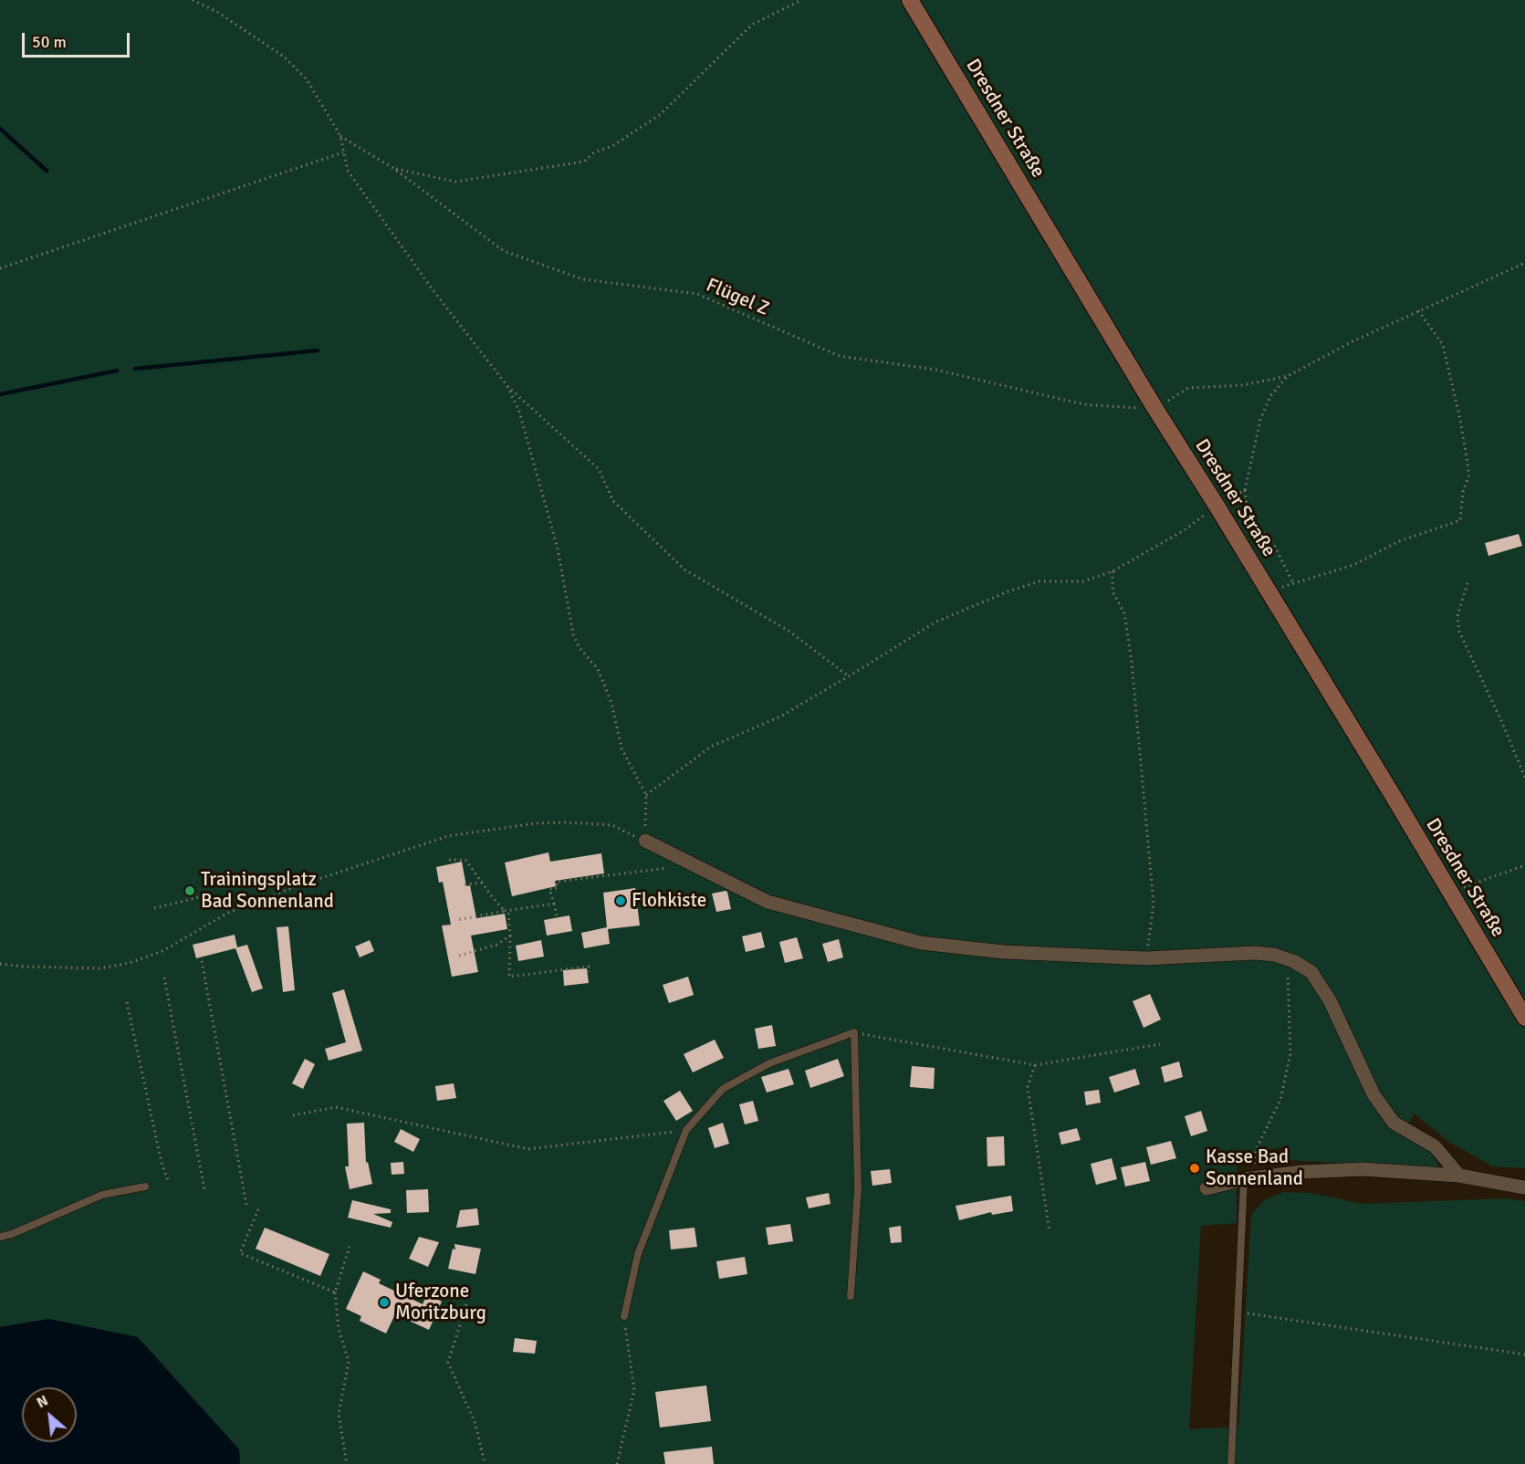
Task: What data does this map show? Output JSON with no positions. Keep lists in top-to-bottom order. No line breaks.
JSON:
{"streets":{"main road":["Dresdner Straße"],"path":["Flügel Z"]},"crossings":[["Dresdner Straße","Flügel Z"]],"places":["Trainingsplatz Bad Sonnenland","Flohkiste","Kasse Bad Sonnenland","Uferzone Moritzburg"],"scale_bar":"50 m","north":"top left"}
